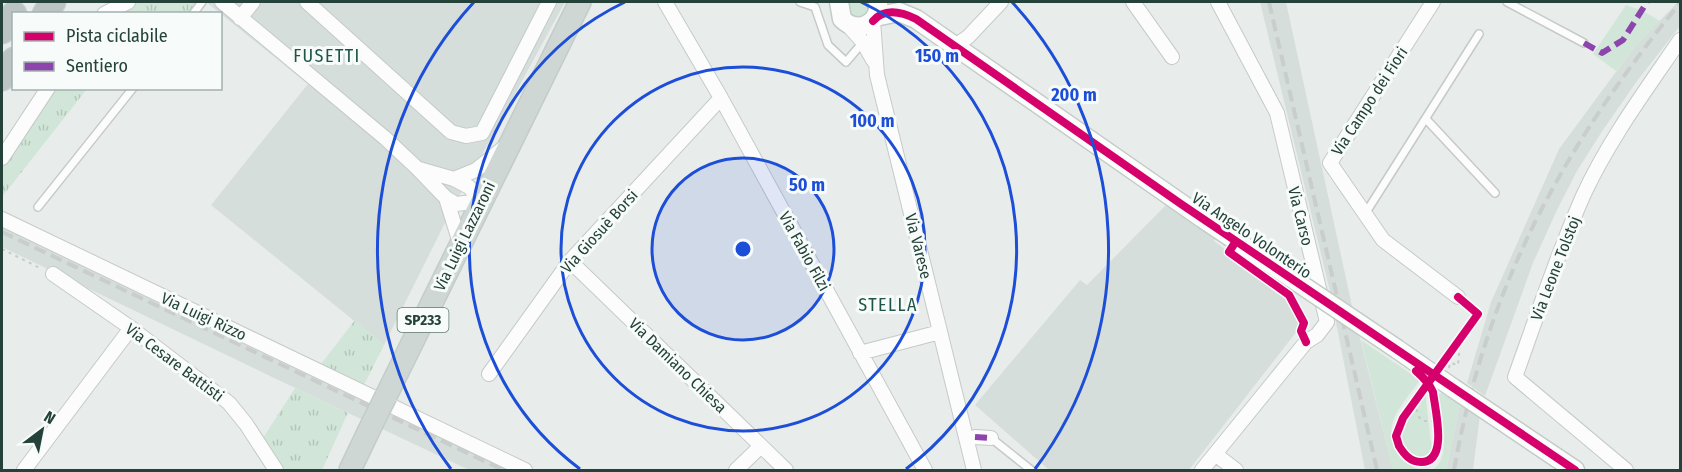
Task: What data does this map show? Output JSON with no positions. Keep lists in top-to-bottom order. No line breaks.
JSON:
{"streets":{"main road":["Via Luigi Lazzaroni","SP233"],"street":["Via Campo dei Fiori","Via Carso","Via Giosuè Borsi","Via Angelo Volonterio","Via Varese","Via Fabio Filzi","Via Leone Tolstoj","Via Luigi Rizzo","Via Cesare Battisti","Via Damiano Chiesa"]},"crossings":[["Via Giosuè Borsi","Via Fabio Filzi"],["Via Giosuè Borsi","Via Damiano Chiesa"],["Via Angelo Volonterio","Via Varese"]],"districts":["FUSETTI","STELLA"],"legend":["Pista ciclabile","Sentiero"],"north":"top right","rings":["150 m","200 m","100 m","50 m"]}
